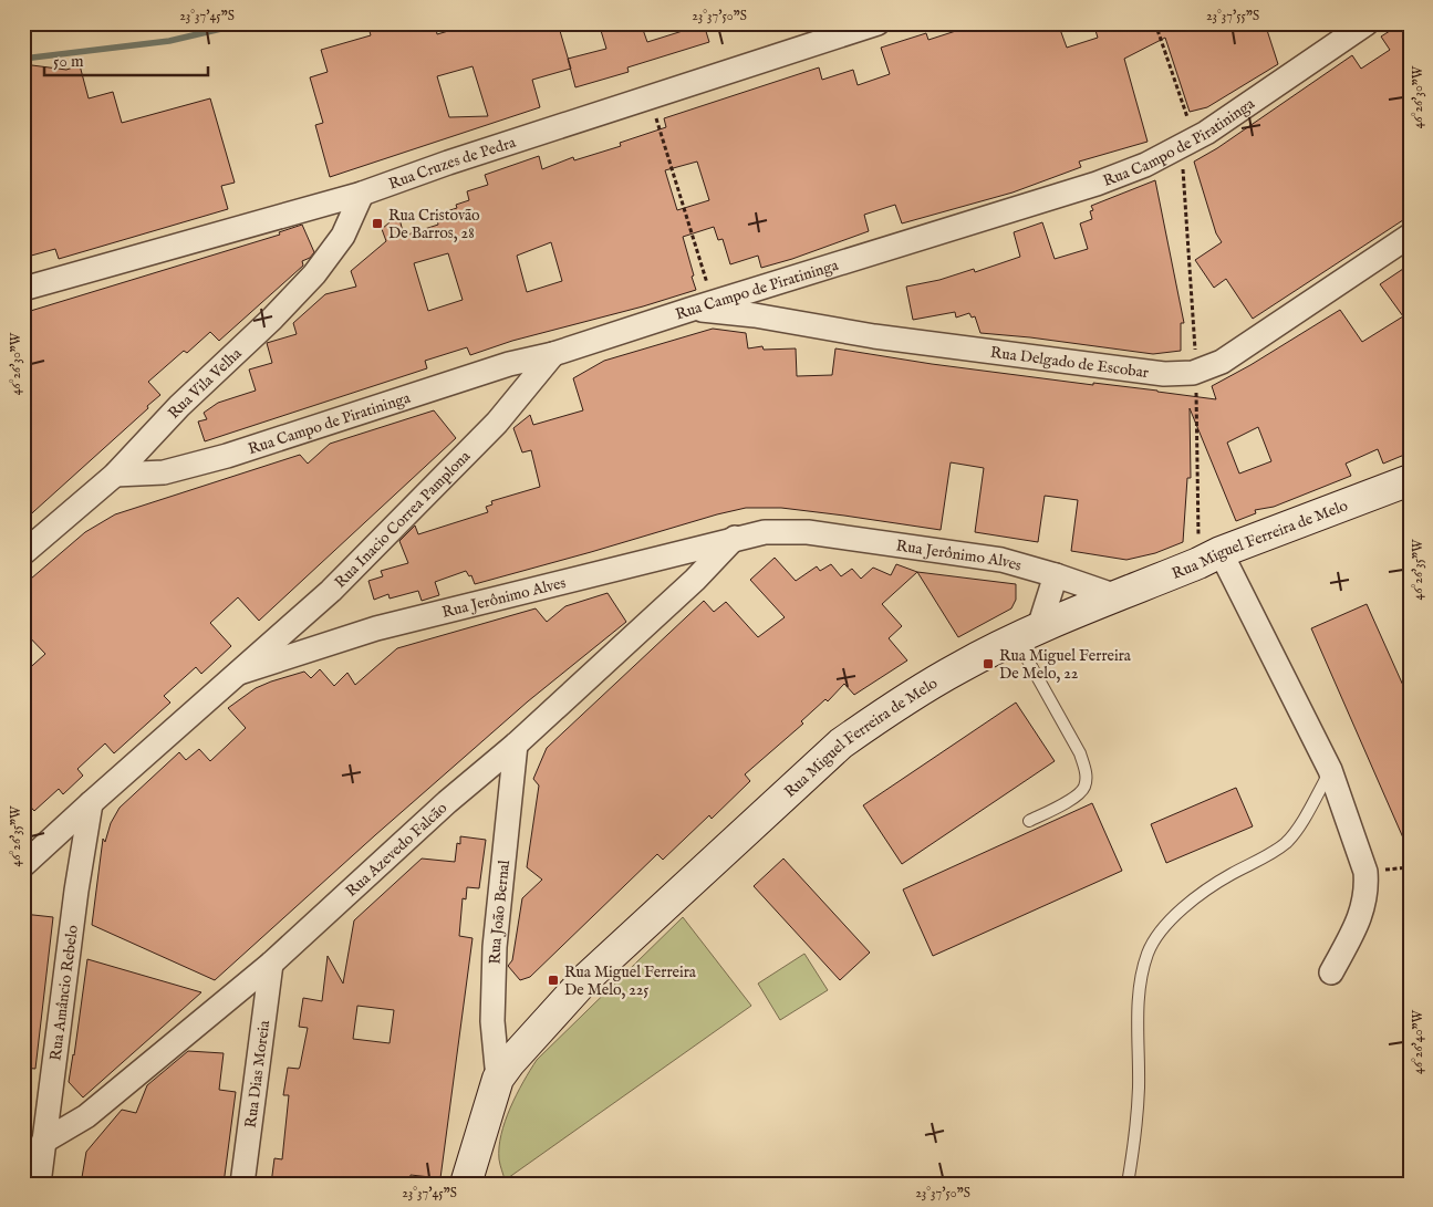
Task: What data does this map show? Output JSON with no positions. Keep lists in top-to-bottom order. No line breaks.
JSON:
{"streets":{"main road":["Rua Miguel Ferreira de Melo"],"street":["Rua Campo de Piratininga","Rua Cruzes de Pedra","Rua Delgado de Escobar","Rua Vila Velha","Rua Inacio Correa Pamplona","Rua Jerônimo Alves","Rua Azevedo Falcão","Rua João Bernal","Rua Amâncio Rebelo","Rua Dias Moreia"]},"crossings":[["Rua Campo de Piratininga","Rua Delgado de Escobar"],["Rua Campo de Piratininga","Rua Vila Velha"],["Rua Campo de Piratininga","Rua Inacio Correa Pamplona"],["Rua Cruzes de Pedra","Rua Vila Velha"],["Rua Inacio Correa Pamplona","Rua Jerônimo Alves"],["Rua Miguel Ferreira de Melo","Rua Jerônimo Alves"],["Rua Miguel Ferreira de Melo","Rua João Bernal"],["Rua Jerônimo Alves","Rua Azevedo Falcão"],["Rua Jerônimo Alves","Rua Amâncio Rebelo"],["Rua Azevedo Falcão","Rua João Bernal"],["Rua Azevedo Falcão","Rua Amâncio Rebelo"],["Rua Azevedo Falcão","Rua Dias Moreia"]],"places":{"transit":["Rua Cristovão De Barros, 28","Rua Miguel Ferreira De Melo, 22","Rua Miguel Ferreira De Melo, 225"]},"scale_bar":"50 m","coordinates":["23°37'45\"S","23°37'50\"S","23°37'55\"S","46°26'30\"W","46°26'35\"W","46°26'40\"W"]}
